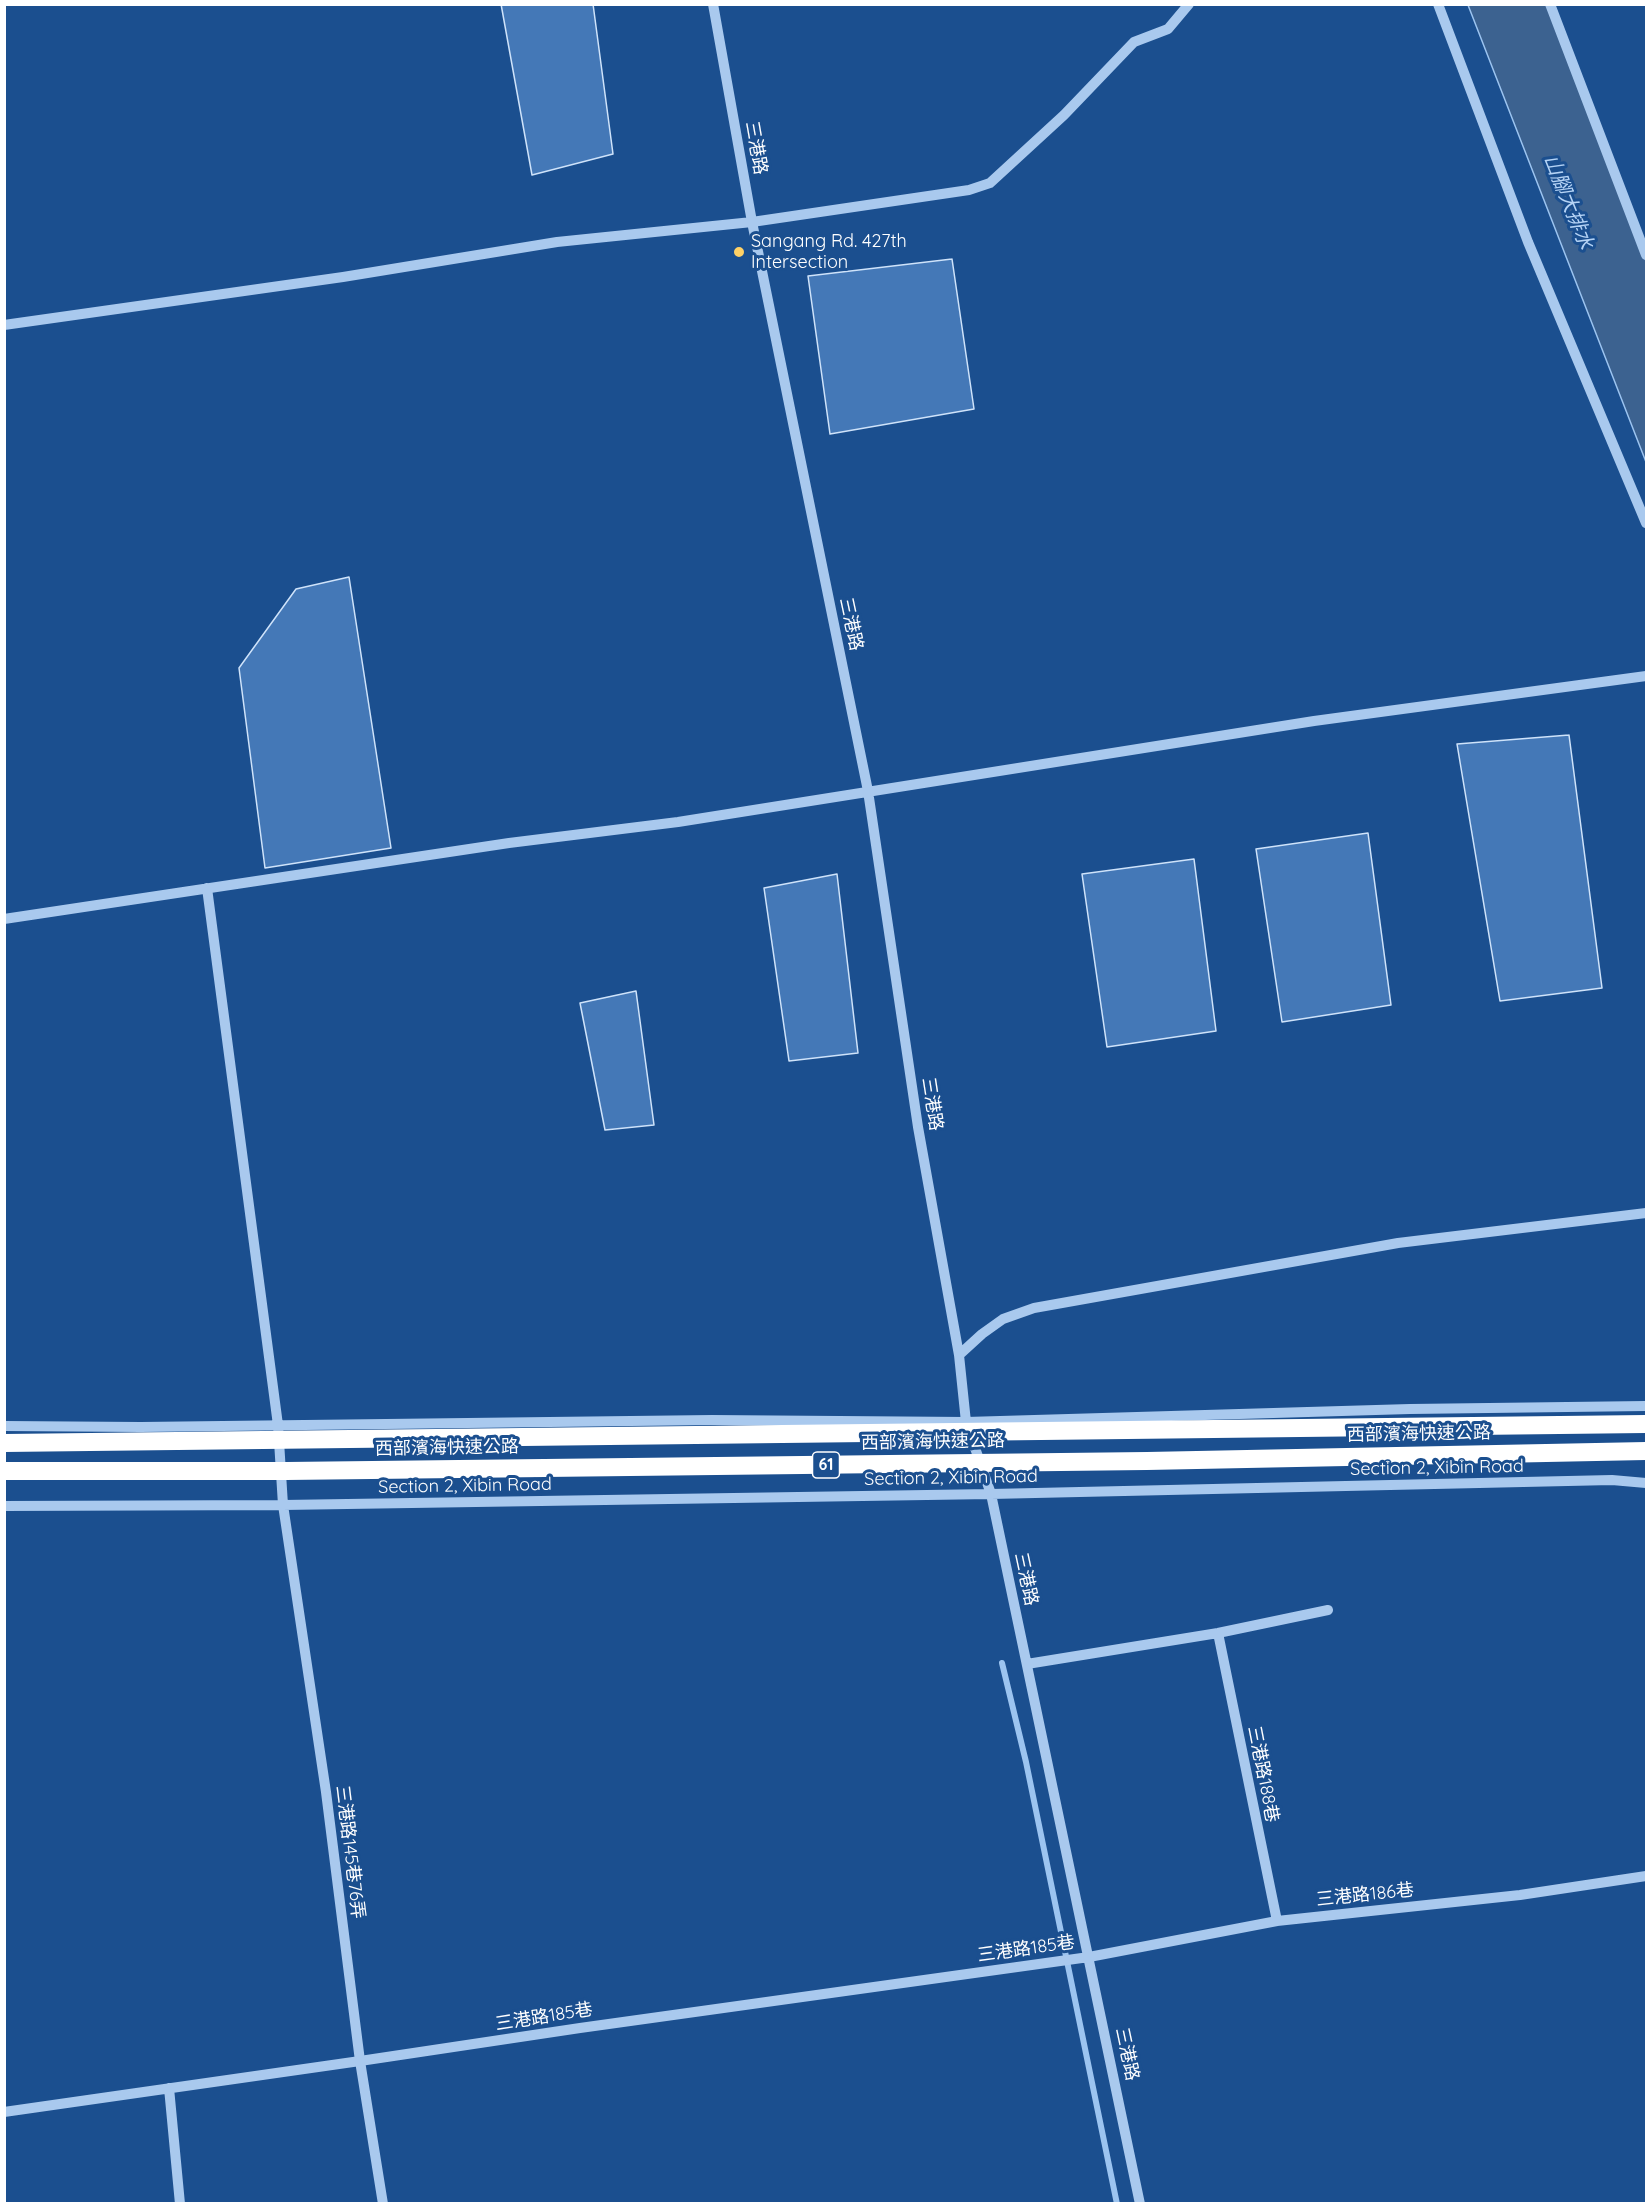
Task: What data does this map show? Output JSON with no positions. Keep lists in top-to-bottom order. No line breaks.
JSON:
{"streets":{"highway":["西部濱海快速公路","61"],"street":["三港路","Section 2, Xibin Road","三港路188巷","三港路145巷76弄","三港路186巷","三港路185巷"]},"crossings":[["三港路","Section 2, Xibin Road"],["三港路","三港路186巷"],["三港路","三港路185巷"],["Section 2, Xibin Road","三港路145巷76弄"],["三港路188巷","三港路186巷"],["三港路145巷76弄","三港路185巷"],["三港路186巷","三港路185巷"]],"water":["山腳大排水"],"places":["Sangang Rd. 427th Intersection"]}
